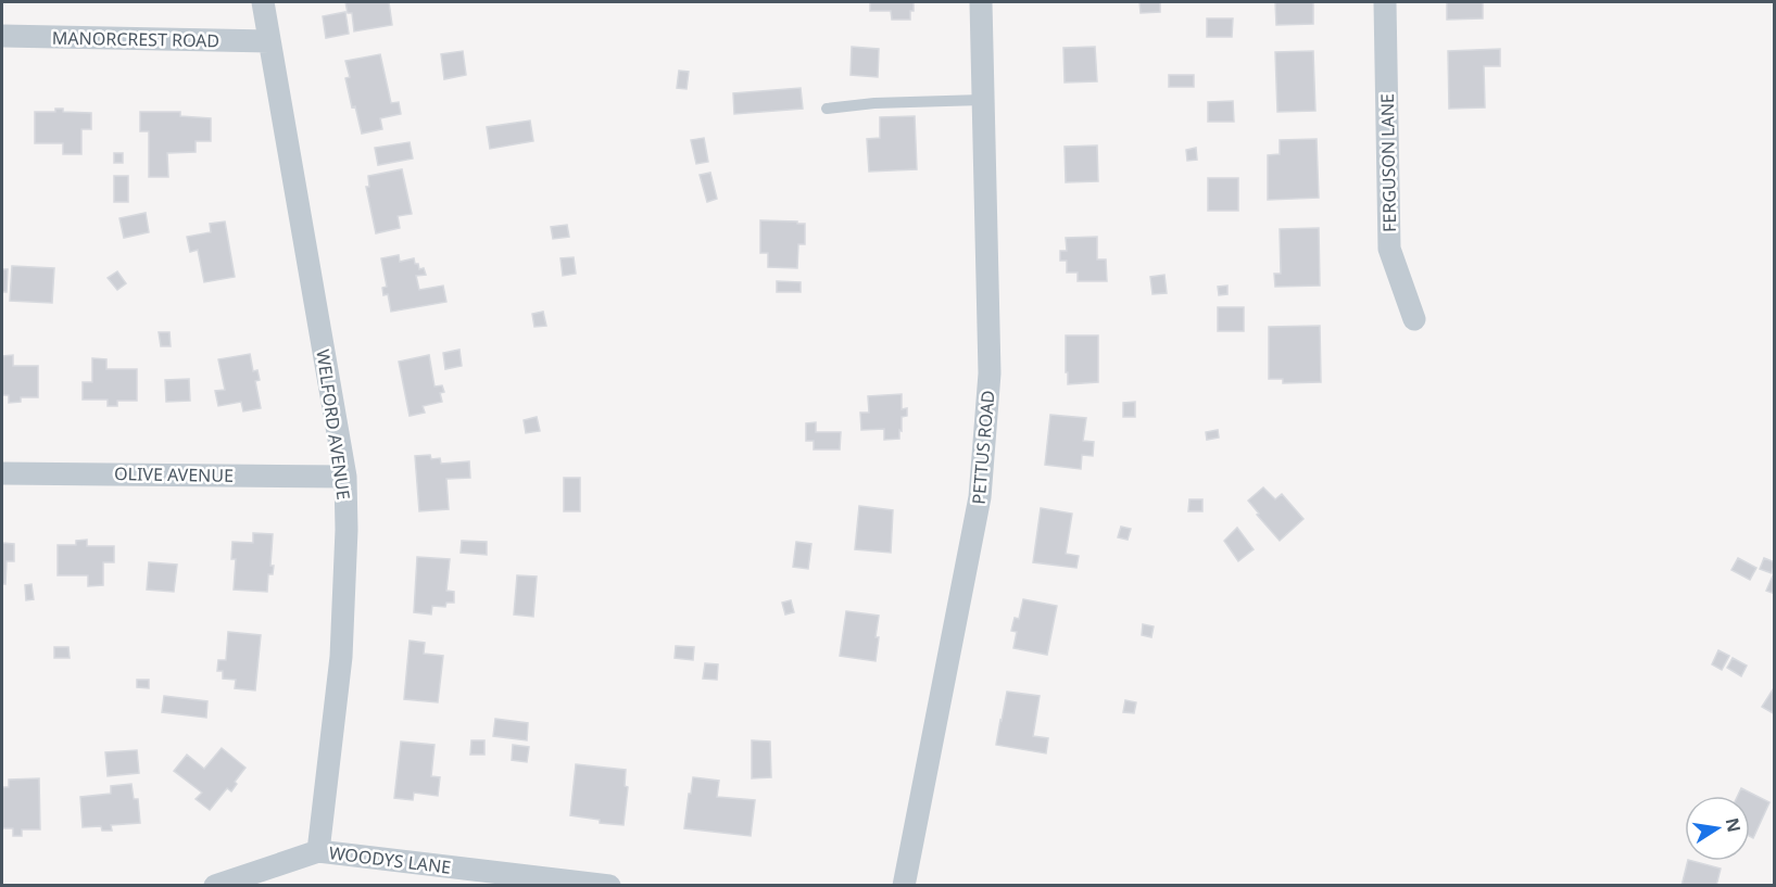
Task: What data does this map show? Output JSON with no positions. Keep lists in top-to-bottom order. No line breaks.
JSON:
{"streets":{"street":["MANORCREST ROAD","FERGUSON LANE","WELFORD AVENUE","PETTUS ROAD","OLIVE AVENUE","WOODYS LANE"]},"crossings":[["MANORCREST ROAD","WELFORD AVENUE"],["WELFORD AVENUE","OLIVE AVENUE"],["WELFORD AVENUE","WOODYS LANE"]],"north":"right"}
